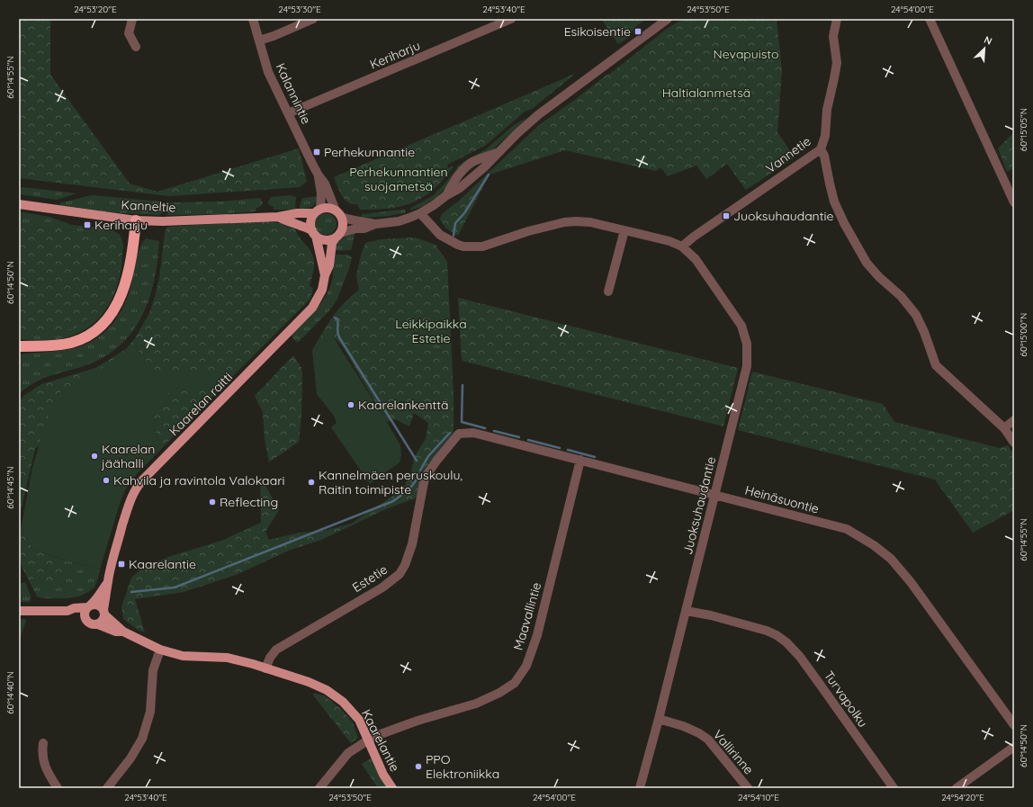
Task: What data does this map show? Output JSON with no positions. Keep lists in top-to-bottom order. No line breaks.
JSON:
{"streets":{"main road":["Kanneltie","Kaarelan raitti","Kaarelantie"],"street":["Keriharju","Kalannintie","Vannetie","Heinäsuontie","Juoksuhaudantie","Estetie","Maavallintie","Turvapolku","Vallirinne"]},"crossings":[["Keriharju","Kalannintie"],["Kalannintie","Kanneltie"],["Kalannintie","Kaarelan raitti"],["Vannetie","Juoksuhaudantie"],["Kanneltie","Kaarelan raitti"],["Kaarelan raitti","Kaarelantie"],["Heinäsuontie","Juoksuhaudantie"],["Heinäsuontie","Estetie"],["Heinäsuontie","Maavallintie"],["Juoksuhaudantie","Turvapolku"],["Juoksuhaudantie","Vallirinne"],["Estetie","Kaarelantie"],["Maavallintie","Kaarelantie"]],"parks":["Nevapuisto","Haltialanmetsä","Perhekunnantien suojametsä","Leikkipaikka Estetie"],"places":{"transit":["Esikoisentie","Perhekunnantie","Juoksuhaudantie","Keriharju","Kaarelantie"],"other":["Kaarelankenttä","Kaarelan jäähalli","Kahvila ja ravintola Valokaari","Kannelmäen peruskoulu, Raitin toimipiste","Reflecting","PPO Elektroniikka"]},"north":"top right","coordinates":["24°53'20\"E","24°53'30\"E","24°53'40\"E","24°53'50\"E","24°54'00\"E","60°14'55\"N","60°15'05\"N","60°14'50\"N","60°15'00\"N","60°14'45\"N","60°14'40\"N","24°54'10\"E","24°54'20\"E"]}
